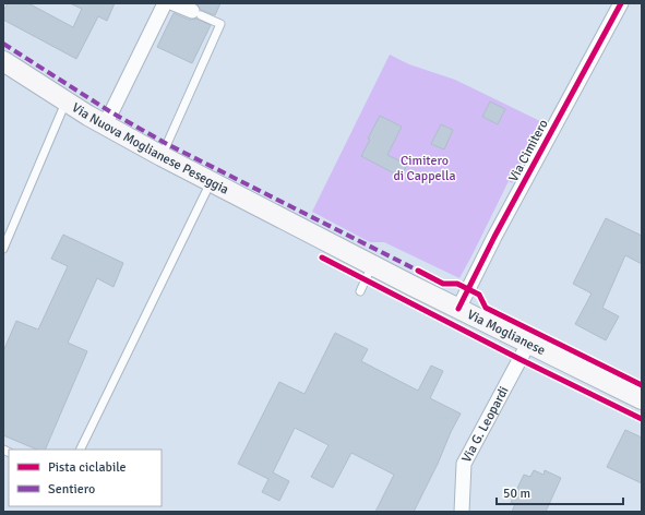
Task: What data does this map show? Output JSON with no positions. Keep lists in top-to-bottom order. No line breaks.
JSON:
{"streets":{"main road":["Via Nuova Moglianese Peseggia","Via Moglianese"],"street":["Via Cimitero","Via G. Leopardi"]},"crossings":[["Via Nuova Moglianese Peseggia","Via Moglianese"],["Via Cimitero","Via Moglianese"],["Via Moglianese","Via G. Leopardi"]],"parks":["Cimitero di Cappella"],"legend":["Pista ciclabile","Sentiero"],"scale_bar":"50 m"}
